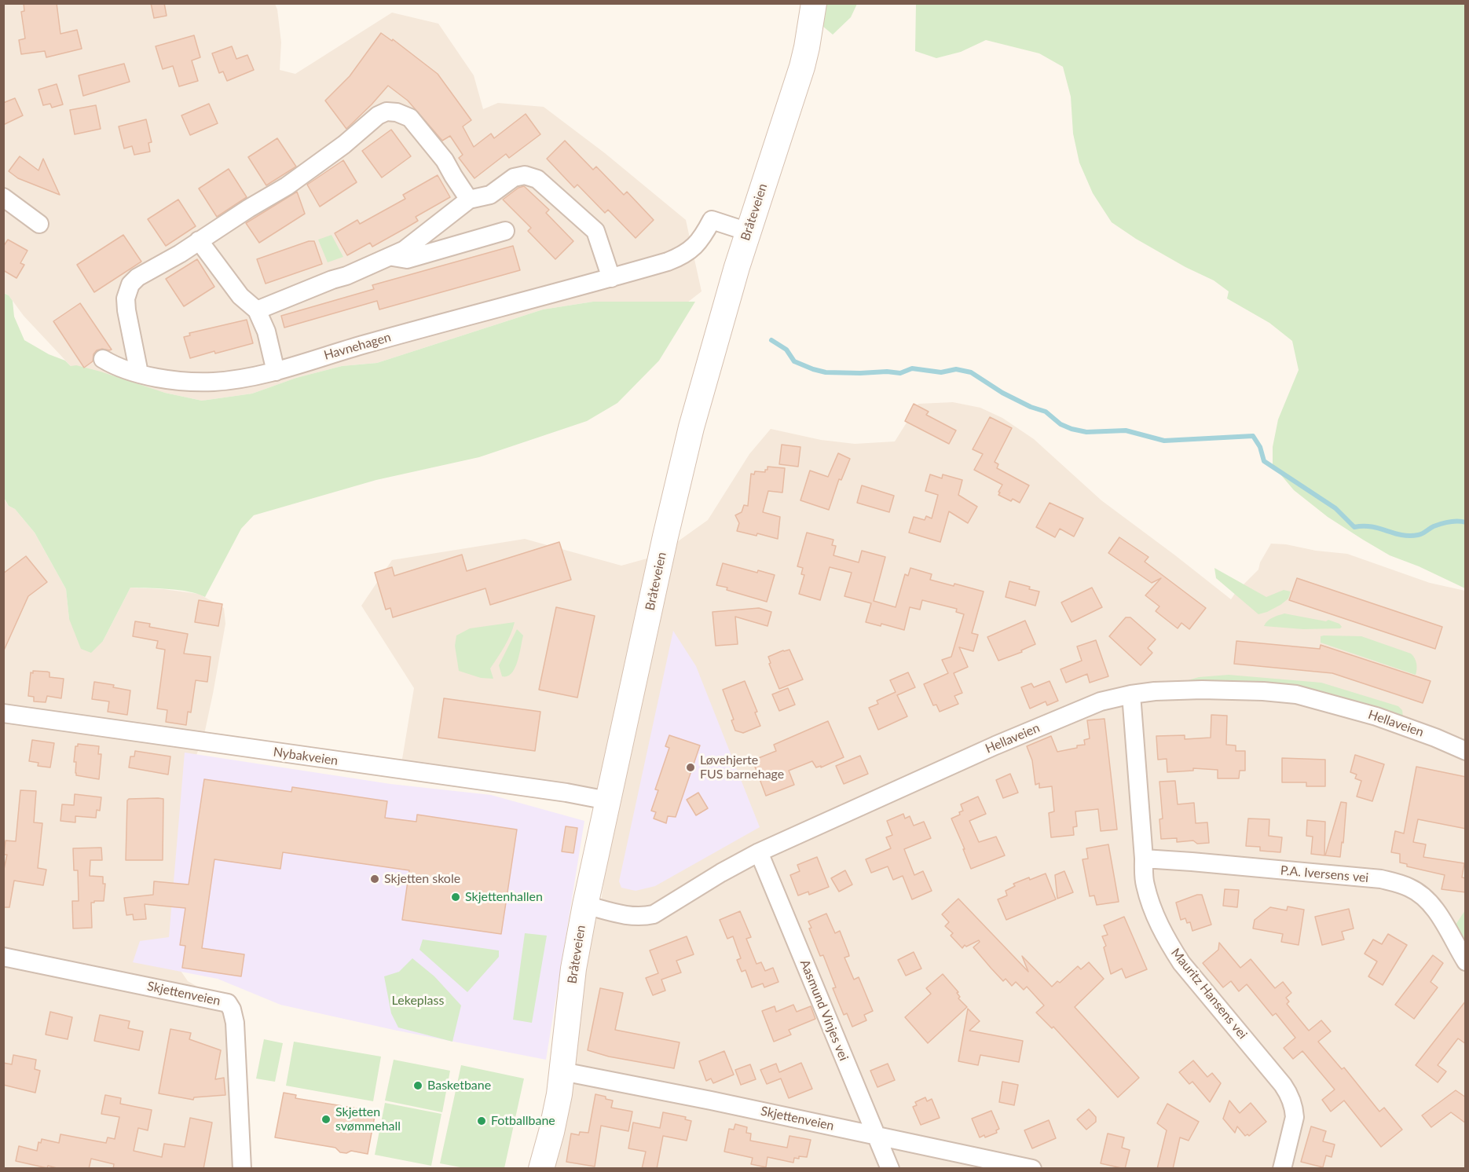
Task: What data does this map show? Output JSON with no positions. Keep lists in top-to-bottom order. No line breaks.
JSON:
{"streets":{"main road":["Bråteveien"],"street":["Havnehagen","Hellaveien","Nybakveien","P.A. Iversens vei","Skjettenveien","Mauritz Hansens vei","Aasmund Vinjes vei"]},"crossings":[["Bråteveien","Havnehagen"],["Bråteveien","Hellaveien"],["Bråteveien","Nybakveien"],["Bråteveien","Skjettenveien"],["Hellaveien","Mauritz Hansens vei"],["Hellaveien","Aasmund Vinjes vei"],["P.A. Iversens vei","Mauritz Hansens vei"],["Skjettenveien","Aasmund Vinjes vei"]],"parks":["Lekeplass"],"places":["Løvehjerte FUS barnehage","Skjetten skole","Skjettenhallen","Basketbane","Skjetten svømmehall","Fotballbane"]}
